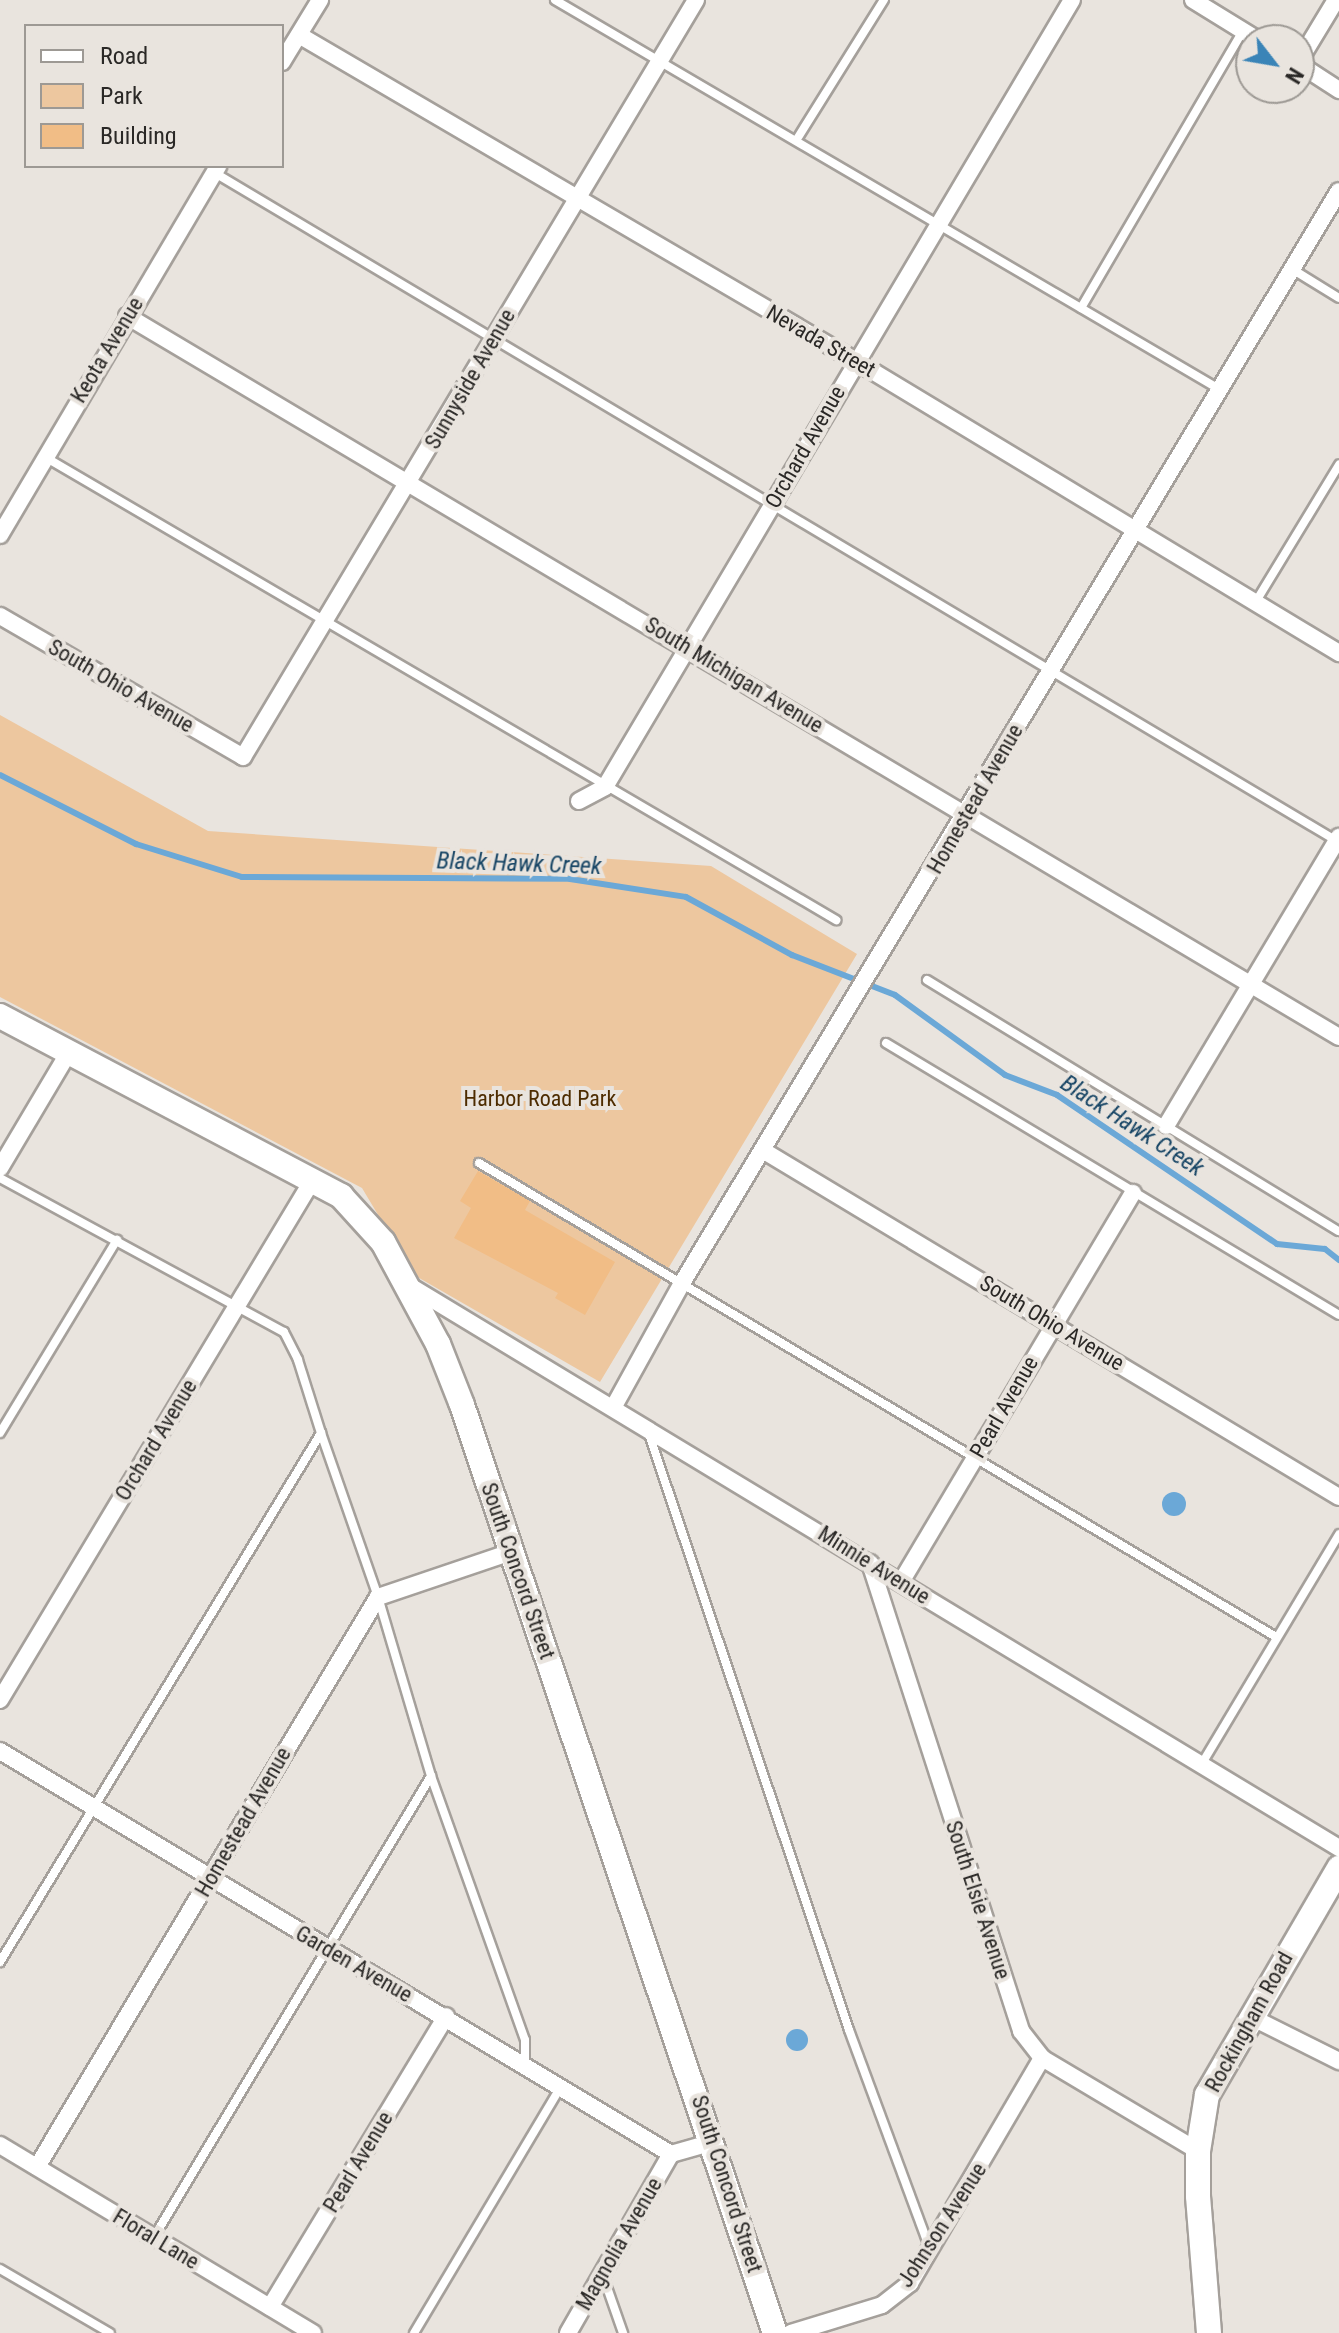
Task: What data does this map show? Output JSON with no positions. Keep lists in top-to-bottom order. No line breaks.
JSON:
{"streets":{"street":["Nevada Street","Keota Avenue","Sunnyside Avenue","Orchard Avenue","South Michigan Avenue","South Ohio Avenue","Homestead Avenue","Pearl Avenue","Minnie Avenue","South Concord Street","South Elsie Avenue","Garden Avenue","Rockingham Road","Johnson Avenue","Floral Lane","Magnolia Avenue"]},"crossings":[["Nevada Street","Sunnyside Avenue"],["Nevada Street","Orchard Avenue"],["Nevada Street","Homestead Avenue"],["Keota Avenue","South Michigan Avenue"],["Sunnyside Avenue","South Michigan Avenue"],["Sunnyside Avenue","South Ohio Avenue"],["Orchard Avenue","South Michigan Avenue"],["Orchard Avenue","South Concord Street"],["South Michigan Avenue","Homestead Avenue"],["South Ohio Avenue","Homestead Avenue"],["South Ohio Avenue","Pearl Avenue"],["Homestead Avenue","Minnie Avenue"],["Homestead Avenue","Garden Avenue"],["Homestead Avenue","Floral Lane"],["Pearl Avenue","Minnie Avenue"],["Pearl Avenue","Garden Avenue"],["Pearl Avenue","Floral Lane"],["Minnie Avenue","South Concord Street"],["Minnie Avenue","South Elsie Avenue"],["South Elsie Avenue","Rockingham Road"],["South Elsie Avenue","Johnson Avenue"],["Garden Avenue","Magnolia Avenue"]],"water":["Black Hawk Creek"],"parks":["Harbor Road Park"],"legend":["Road","Park","Building"],"north":"bottom right"}
